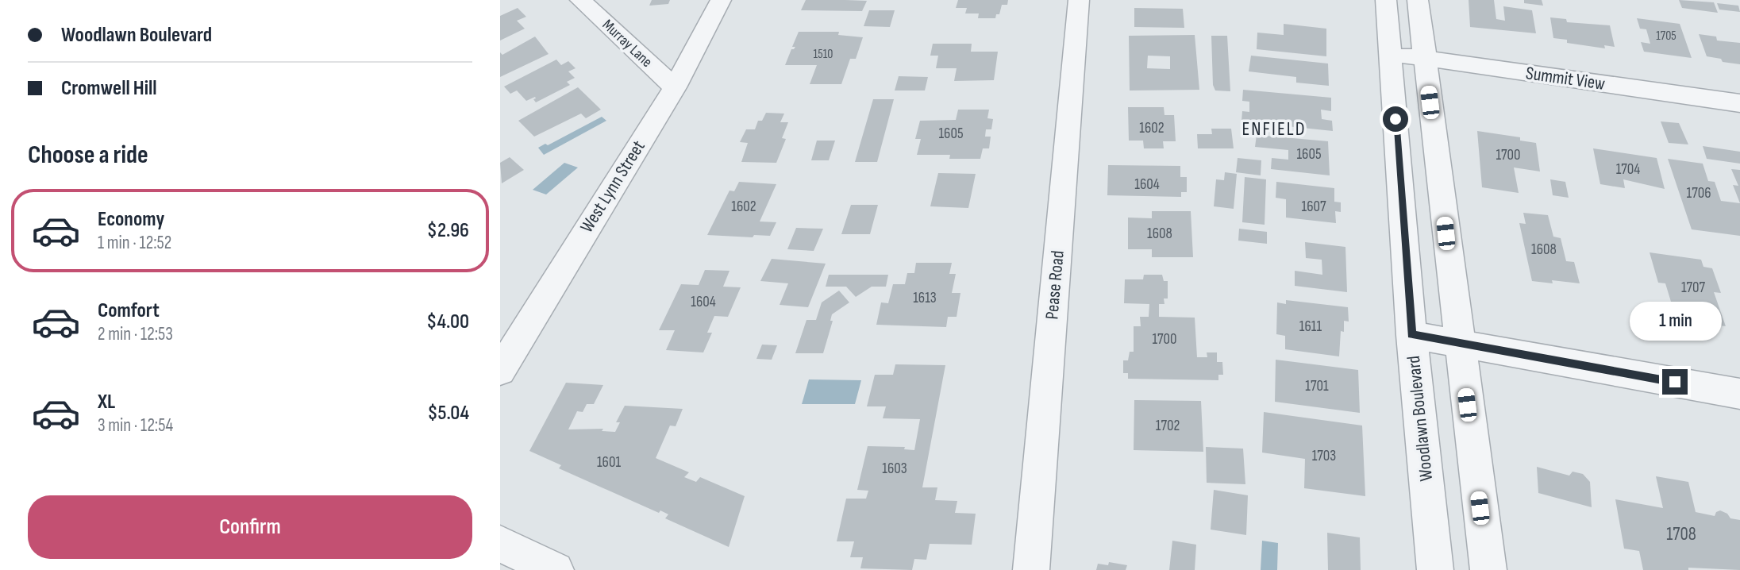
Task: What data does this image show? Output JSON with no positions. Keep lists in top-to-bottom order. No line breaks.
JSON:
{"streets":{"street":["Murray Lane","Summit View","West Lynn Street","Pease Road","Woodlawn Boulevard"]},"crossings":[["Murray Lane","West Lynn Street"],["Summit View","Woodlawn Boulevard"]],"districts":["ENFIELD"],"house_numbers":["1705","1510","1602","1605","1605","1700","1704","1604","1706","1602","1607","1608","1608","1707","1613","1604","1611","1700","1701","1702","1703","1601","1603","1708"],"page":{"banner":["Woodlawn Boulevard","Cromwell Hill"],"heading":"Choose a ride","list":[{"name":"Economy","note":"1 min · 12:52","value":"$2.96"},{"name":"Comfort","note":"2 min · 12:53","value":"$4.00"},{"name":"XL","note":"3 min · 12:54","value":"$5.04"}],"bubble":"1 min","buttons":"Confirm"}}
